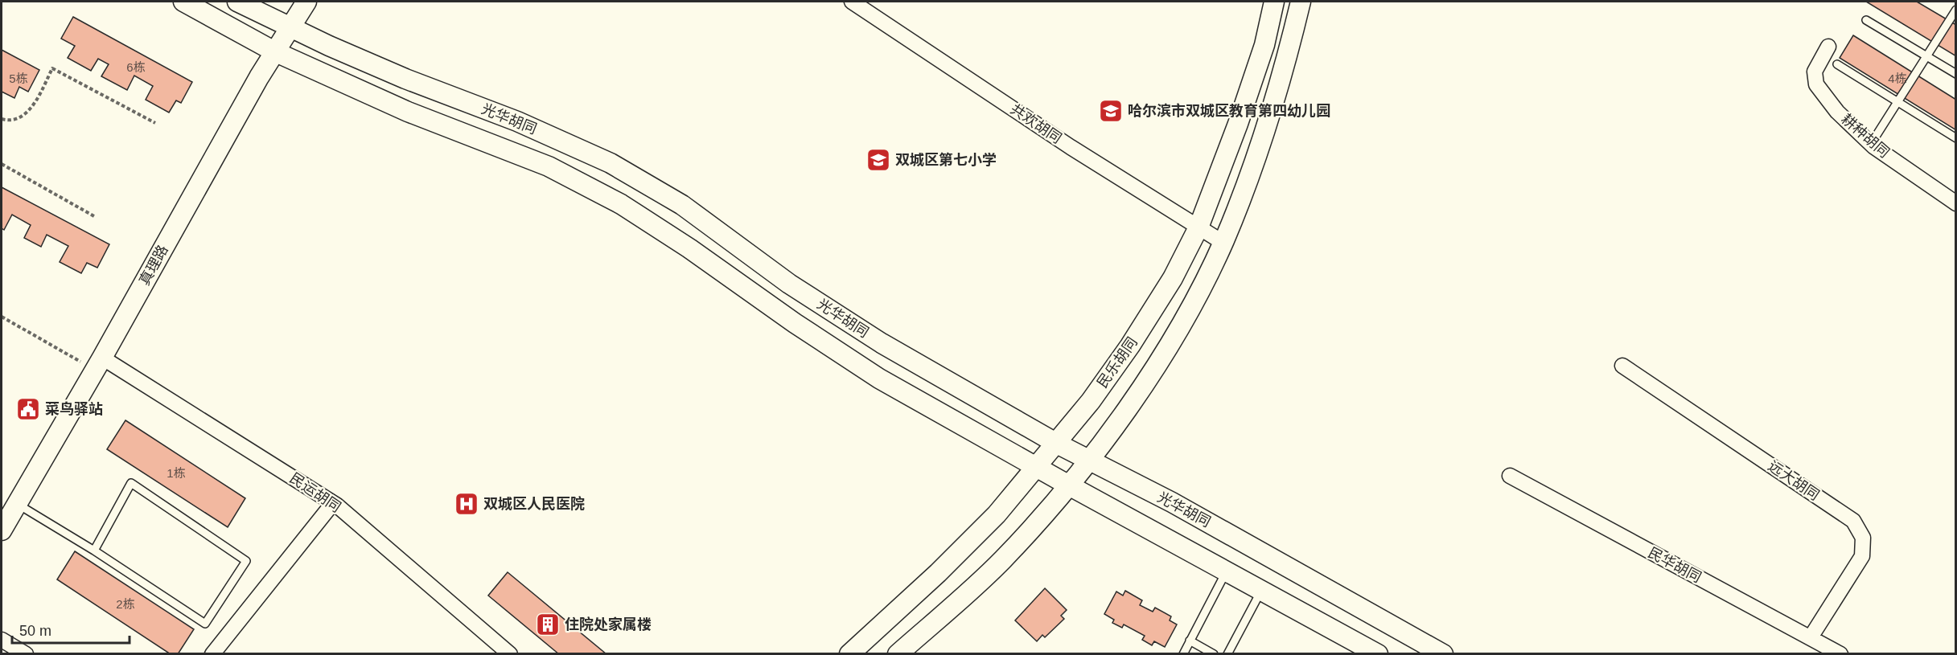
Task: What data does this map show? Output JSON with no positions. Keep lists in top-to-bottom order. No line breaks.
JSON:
{"streets":{"main road":["光华胡同","真理路","民乐胡同"],"street":["共欢胡同","耕种胡同","远大胡同","民运胡同","民华胡同"]},"crossings":[["光华胡同","真理路"],["光华胡同","民乐胡同"],["共欢胡同","民乐胡同"],["真理路","民运胡同"],["远大胡同","民华胡同"]],"places":{"school or university":["哈尔滨市双城区教育第四幼儿园","双城区第七小学"],"public building":["菜鸟驿站"],"hospital":["双城区人民医院"],"building":["住院处家属楼"]},"house_numbers":["6栋","5栋","4栋","1栋","2栋"],"scale_bar":"50 m"}
